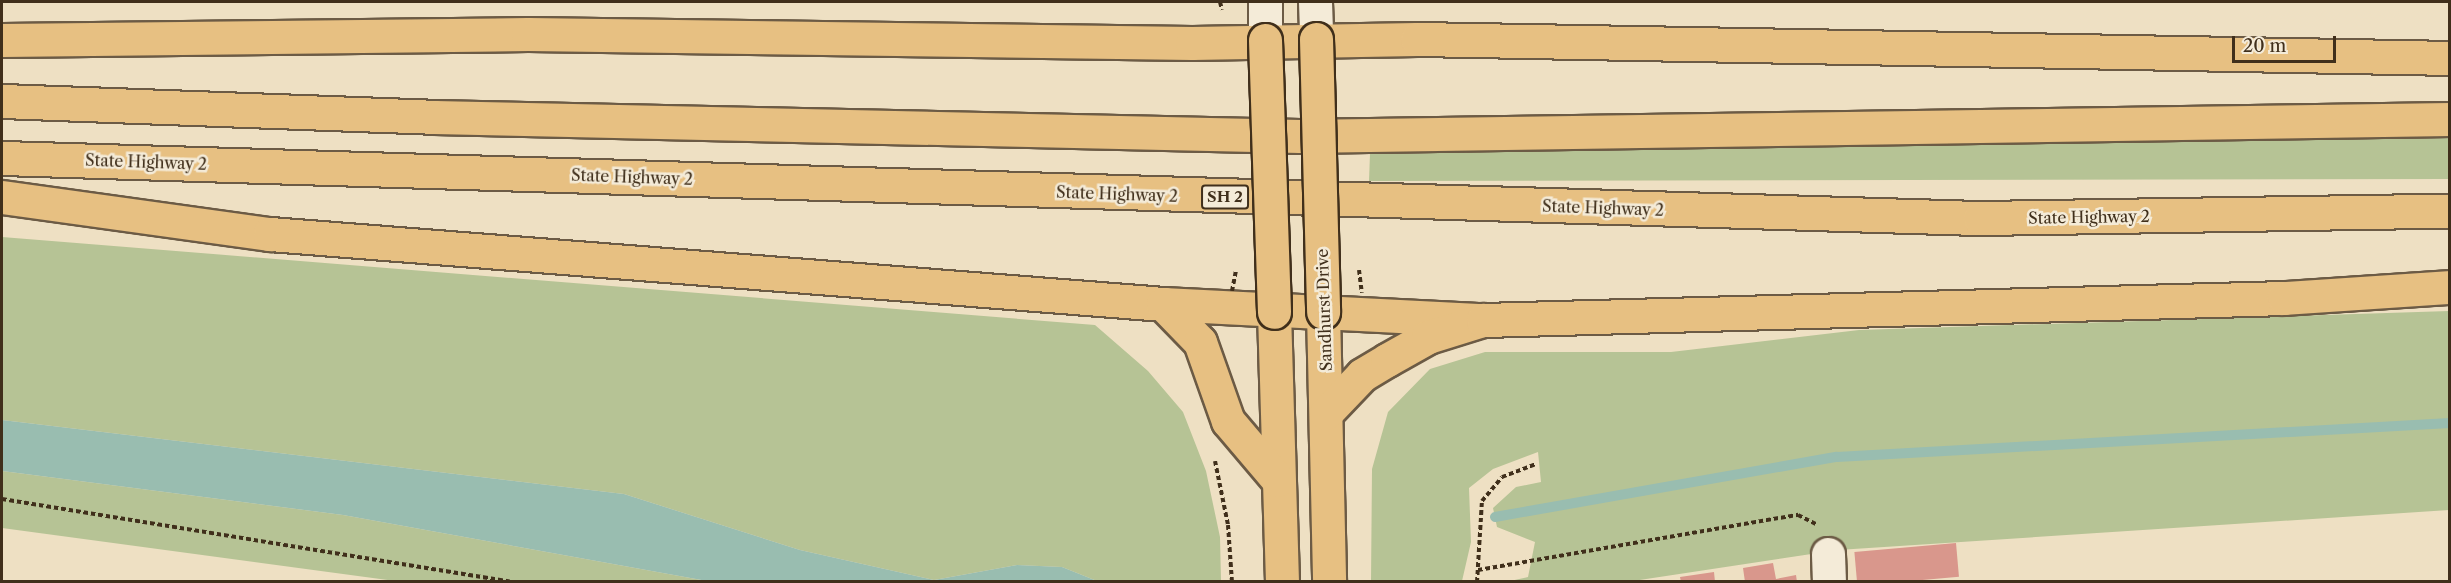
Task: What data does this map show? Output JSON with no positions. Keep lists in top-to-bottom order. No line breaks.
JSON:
{"streets":{"main road":["State Highway 2","SH 2","Sandhurst Drive"]},"scale_bar":"20 m"}
